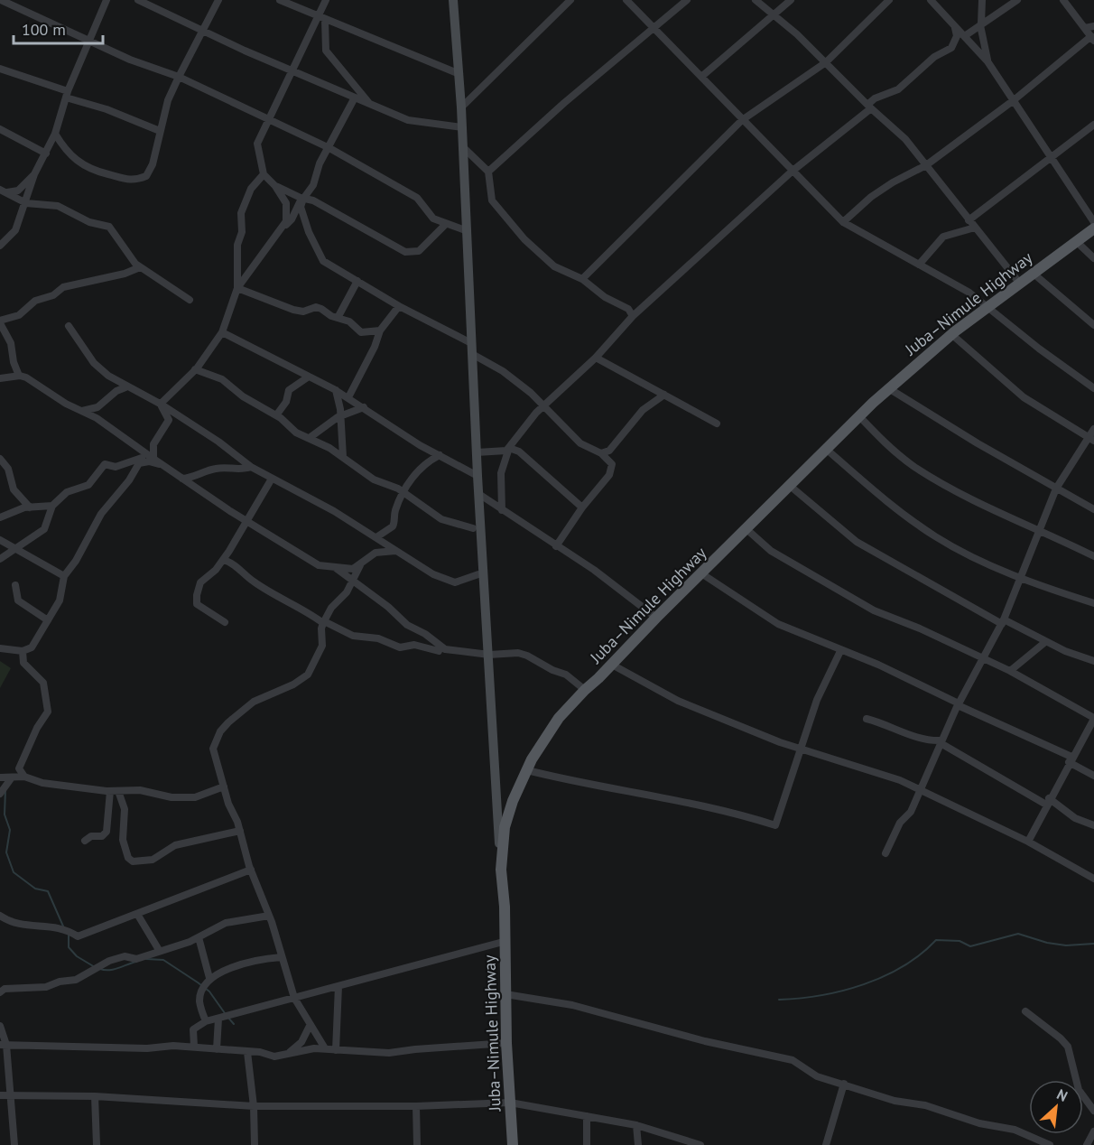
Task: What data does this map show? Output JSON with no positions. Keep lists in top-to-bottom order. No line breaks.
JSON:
{"streets":{"main road":["Juba–Nimule Highway"]},"scale_bar":"100 m","north":"top right"}
